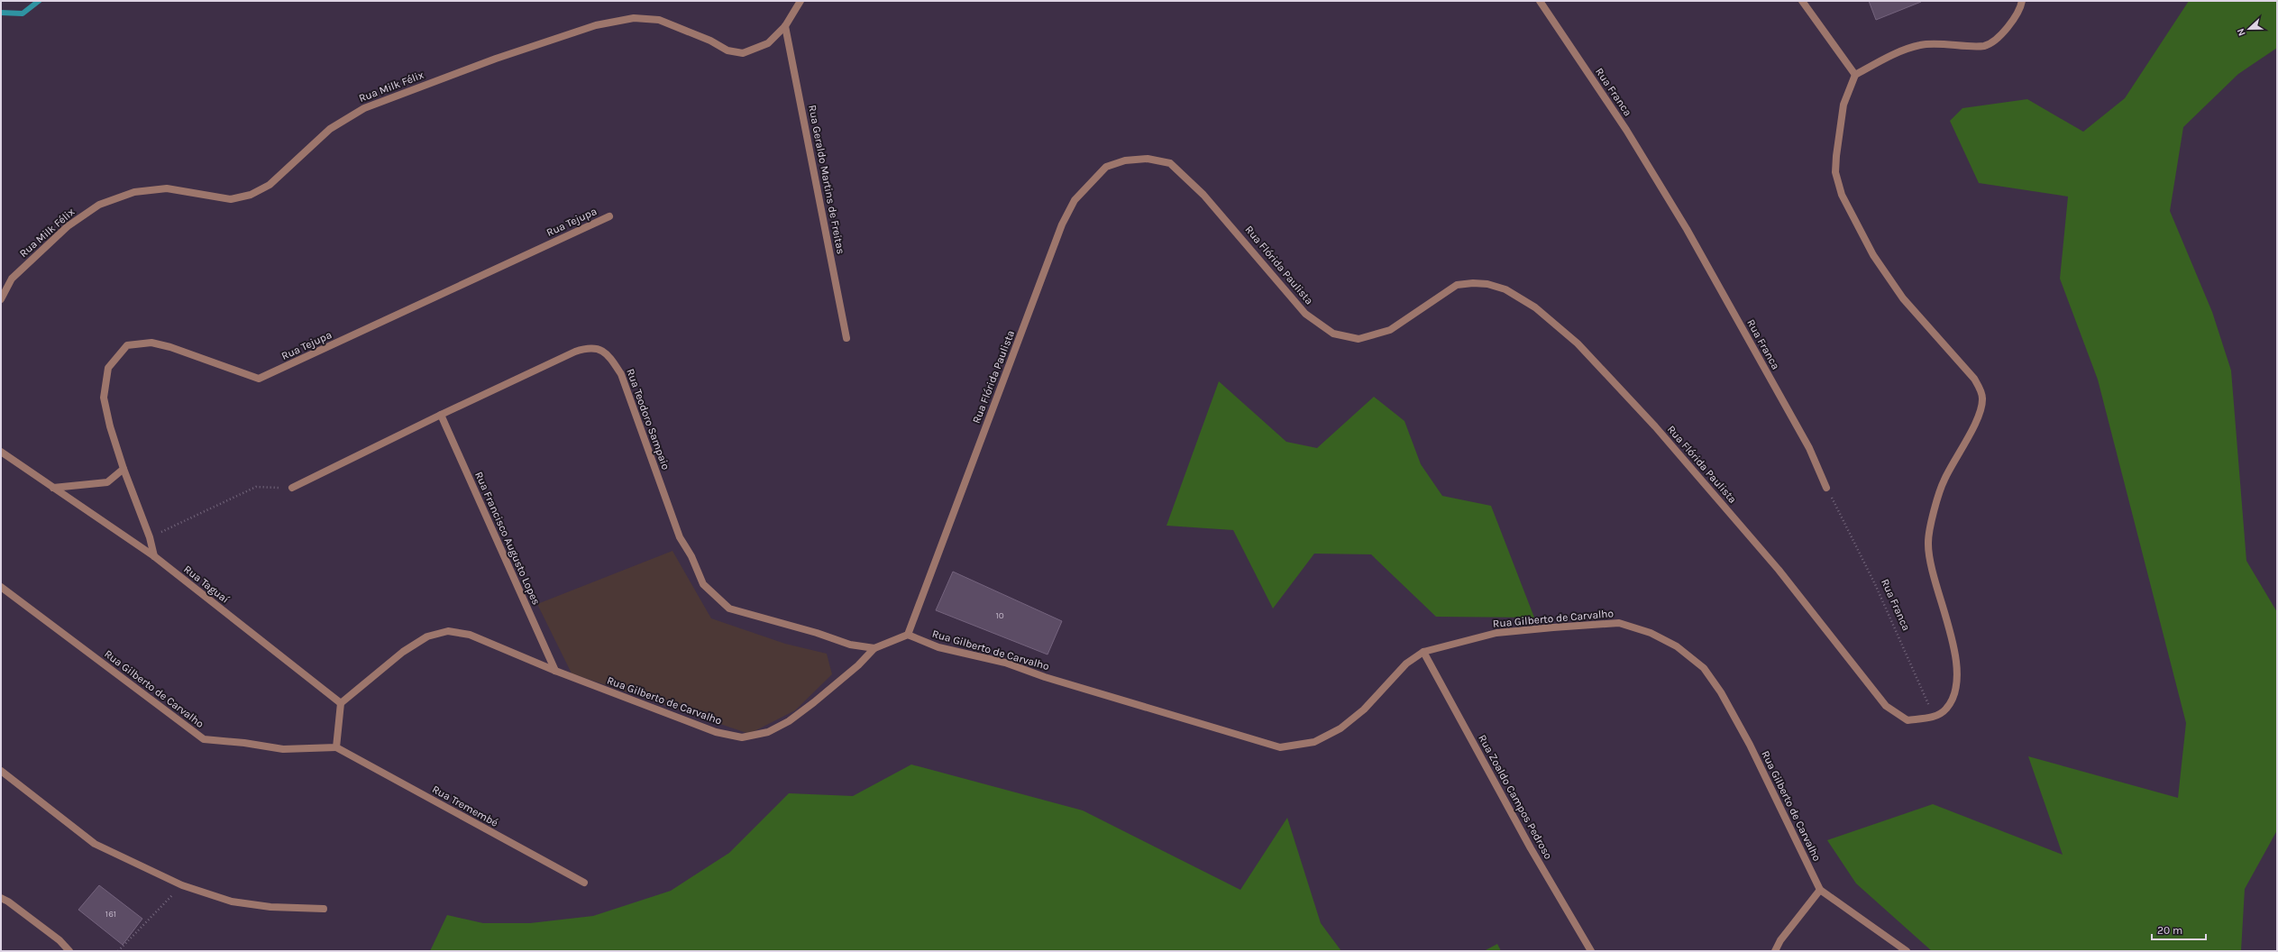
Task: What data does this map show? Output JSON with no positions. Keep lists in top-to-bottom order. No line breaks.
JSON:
{"streets":{"street":["Rua Milk Félix","Rua Franca","Rua Geraldo Martins de Freitas","Rua Tejupa","Rua Flórida Paulista","Rua Teodoro Sampaio","Rua Francisco Augusto Lopes","Rua Taguaí","Rua Gilberto de Carvalho","Rua Zoaldo Campos Pedroso","Rua Tremembé"]},"crossings":[["Rua Milk Félix","Rua Geraldo Martins de Freitas"],["Rua Franca","Rua Flórida Paulista"],["Rua Tejupa","Rua Taguaí"],["Rua Flórida Paulista","Rua Gilberto de Carvalho"],["Rua Teodoro Sampaio","Rua Francisco Augusto Lopes"],["Rua Teodoro Sampaio","Rua Gilberto de Carvalho"],["Rua Francisco Augusto Lopes","Rua Gilberto de Carvalho"],["Rua Taguaí","Rua Gilberto de Carvalho"],["Rua Gilberto de Carvalho","Rua Zoaldo Campos Pedroso"],["Rua Gilberto de Carvalho","Rua Tremembé"]],"house_numbers":["10","161"],"scale_bar":"20 m","north":"left"}
